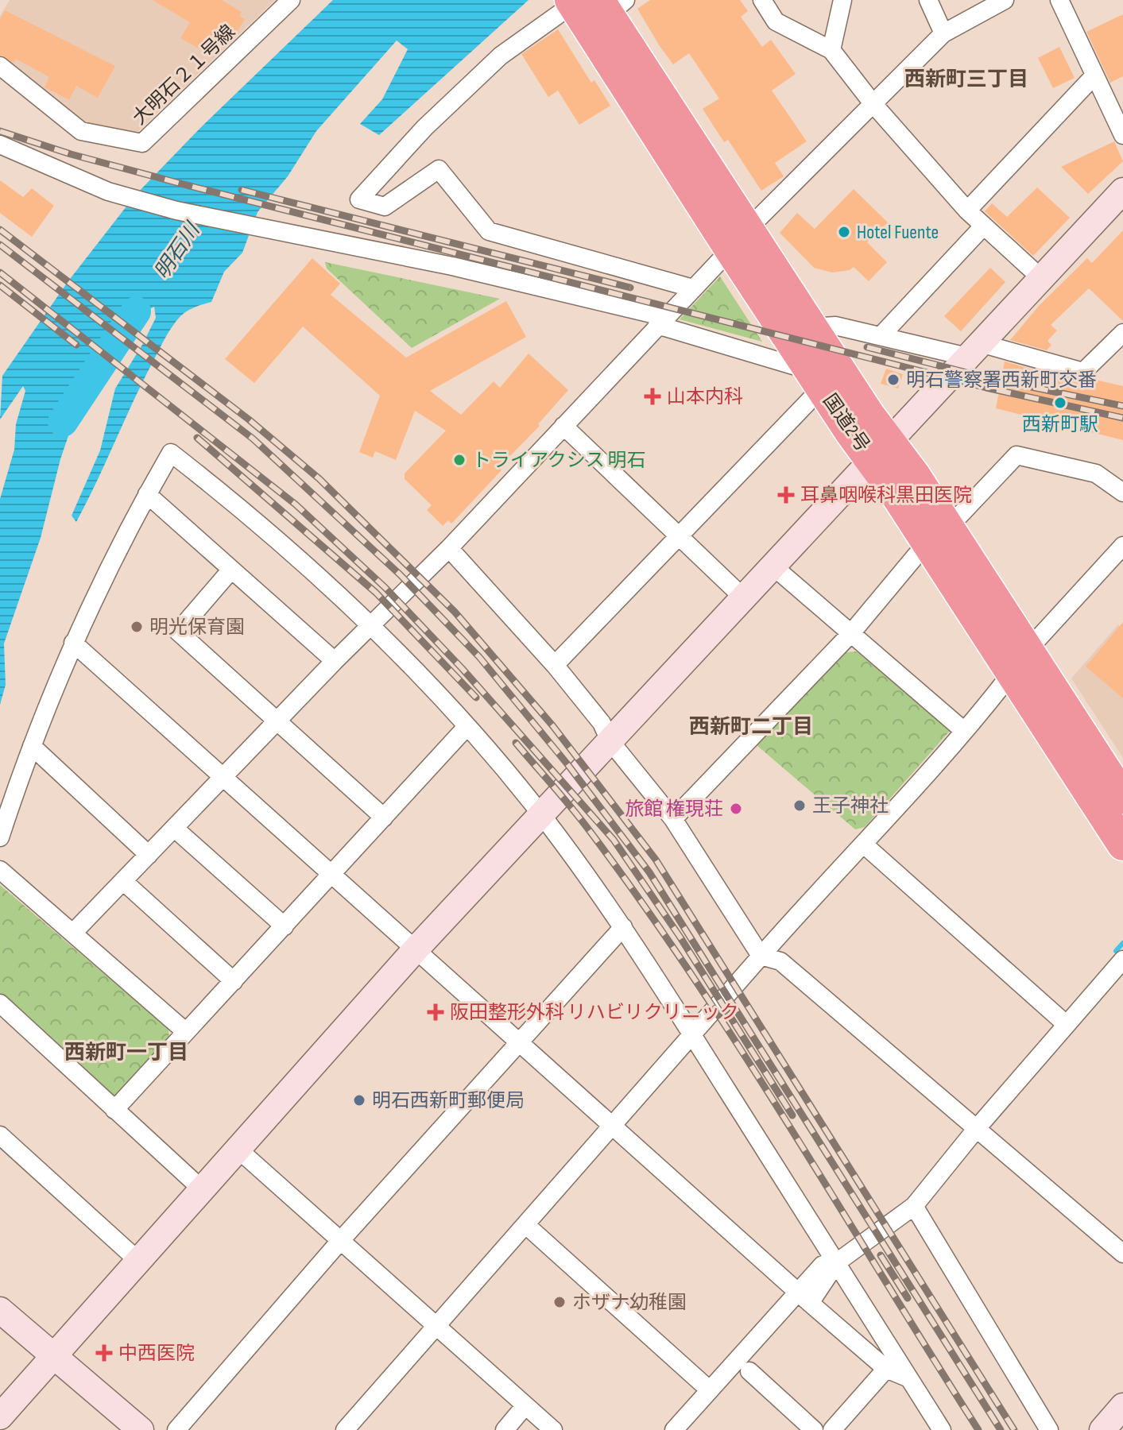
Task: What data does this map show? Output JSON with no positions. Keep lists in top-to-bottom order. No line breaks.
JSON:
{"streets":{"highway":["国道2号"],"street":["大明石２１号線"]},"districts":["西新町三丁目","西新町二丁目","西新町一丁目"],"water":["明石川"],"places":{"other":["Hotel Fuente","明石警察署西新町交番","西新町駅","トライアクシス 明石","明光保育園","王子神社","旅館 権現荘","明石西新町郵便局","ホザナ幼稚園"],"health":["山本内科","耳鼻咽喉科黒田医院","阪田整形外科 リハビリクリニック","中西医院"]}}
